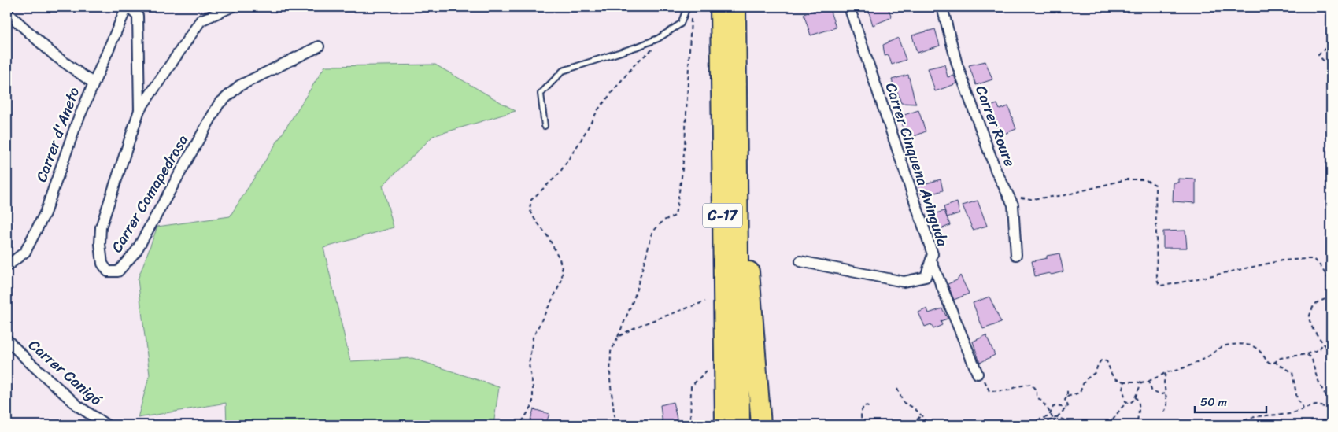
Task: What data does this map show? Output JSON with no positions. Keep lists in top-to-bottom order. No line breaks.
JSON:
{"streets":{"highway":["C-17"],"street":["Carrer Roure","Carrer d'Aneto","Carrer Cinquena Avinguda","Carrer Comapedrosa","Carrer Canigó"]},"crossings":[["Carrer d'Aneto","Carrer Comapedrosa"]],"scale_bar":"50 m"}
